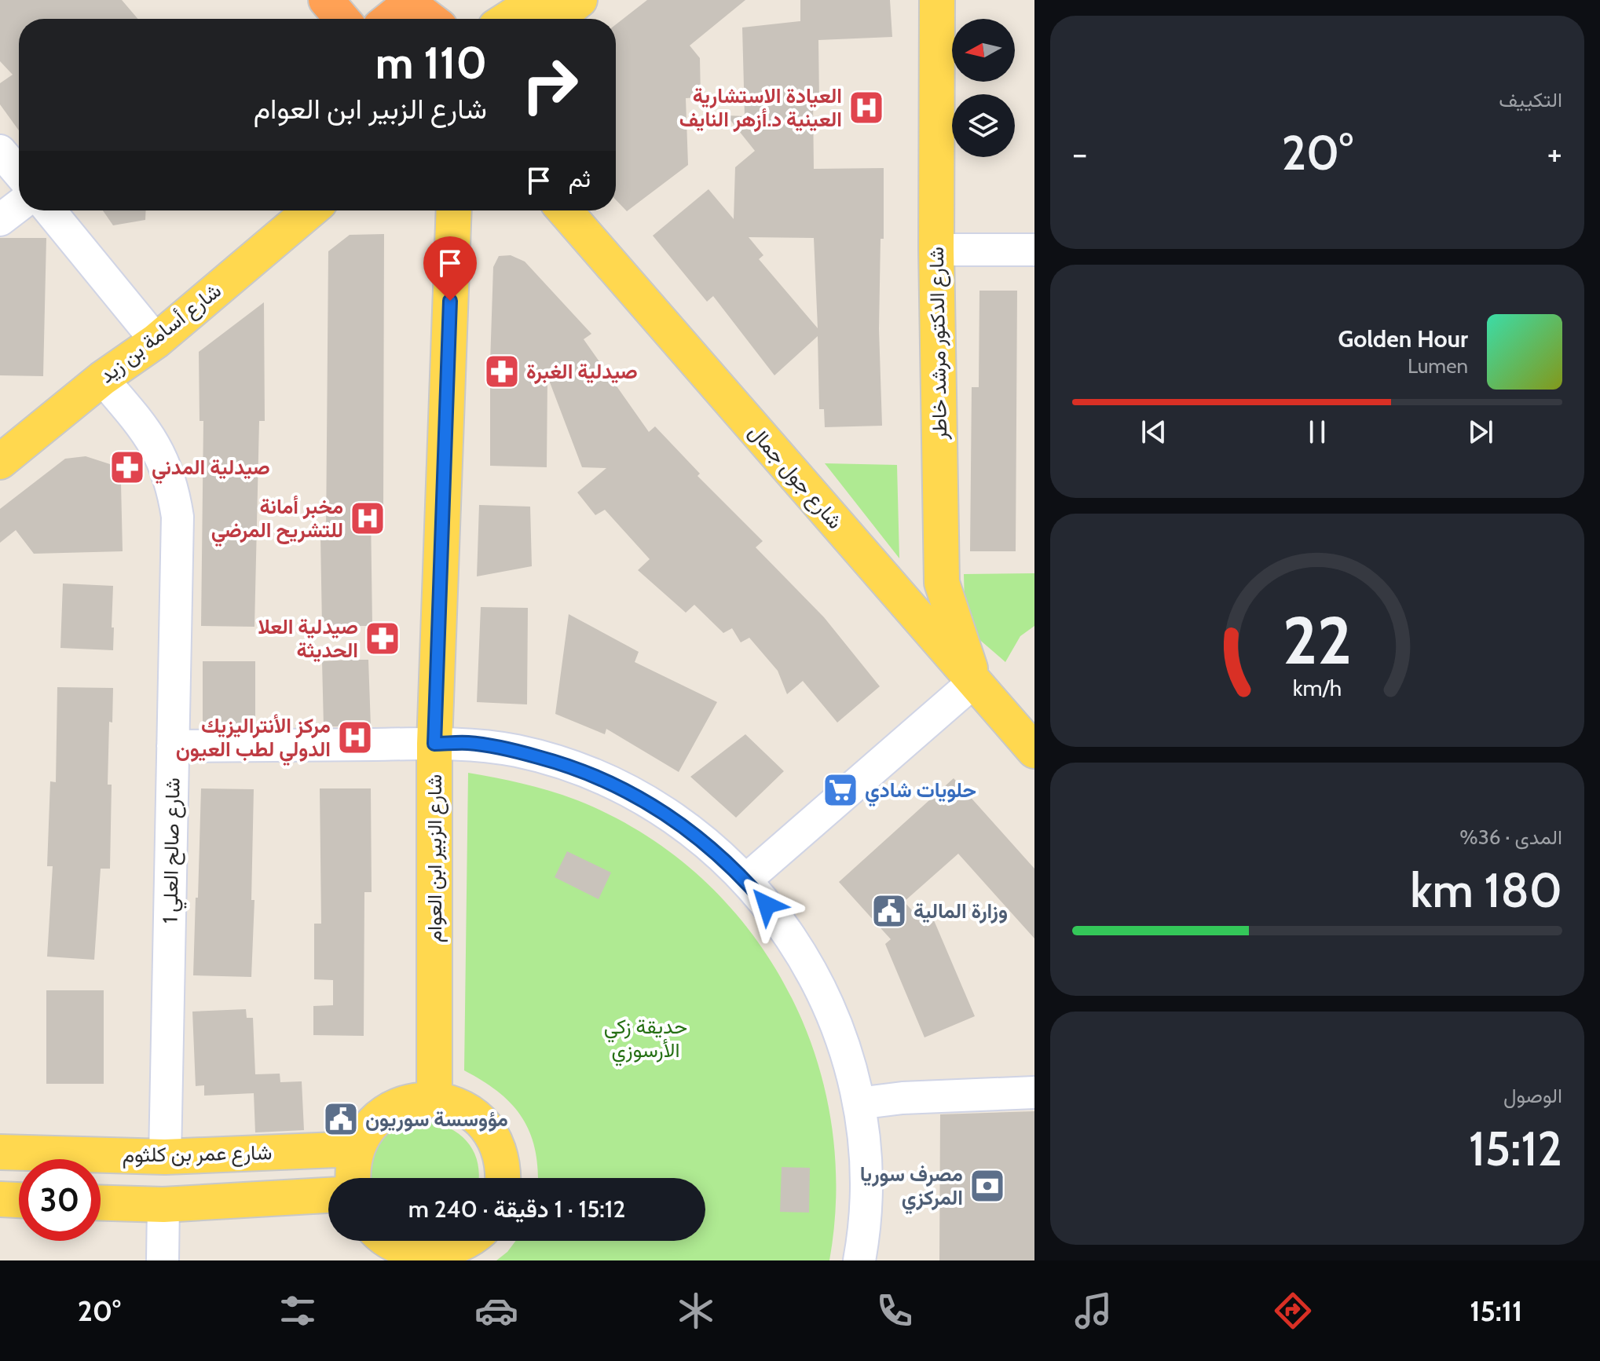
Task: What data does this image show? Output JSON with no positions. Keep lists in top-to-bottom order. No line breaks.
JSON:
{"streets":{"main road":["شارع أسامة بن زيد","شارع الدكتور مرشد خاطر","شارع جول جمال","شارع الزبير ابن العوام","شارع عمر بن كلثوم"],"street":["شارع صالح العلي 1"]},"crossings":[["شارع أسامة بن زيد","شارع صالح العلي 1"],["شارع الدكتور مرشد خاطر","شارع جول جمال"],["شارع صالح العلي 1","شارع عمر بن كلثوم"]],"parks":["حديقة زكي الأرسوزي"],"places":{"hospital":["العيادة الاستشارية العينية د.أزهر النايف","مخبر أمانة للتشريح المرضي","مركز الأنتراليزيك الدولي لطب العيون"],"pharmacy":["صيدلية الغبرة","صيدلية المدني","صيدلية العلا الحديثة"],"supermarket":["حلويات شادي"],"public building":["وزارة المالية","مؤوسسة سوريون"],"bank":["مصرف سوريا المركزي"]},"north":"left","page":{"tile":["التكييف",["المدى · 36%","180 km"],["الوصول","15:12"]],"turn":["110 m","شارع الزبير ابن العوام"],"heat":["−","20°","+"],"then":"ثم","song":["Golden Hour","Lumen"],"limit":"30","trip":"15:12 · 1 دقيقة · 240 m","tabs":["15:11","20°"],"gauge":["22","km/h"]}}
